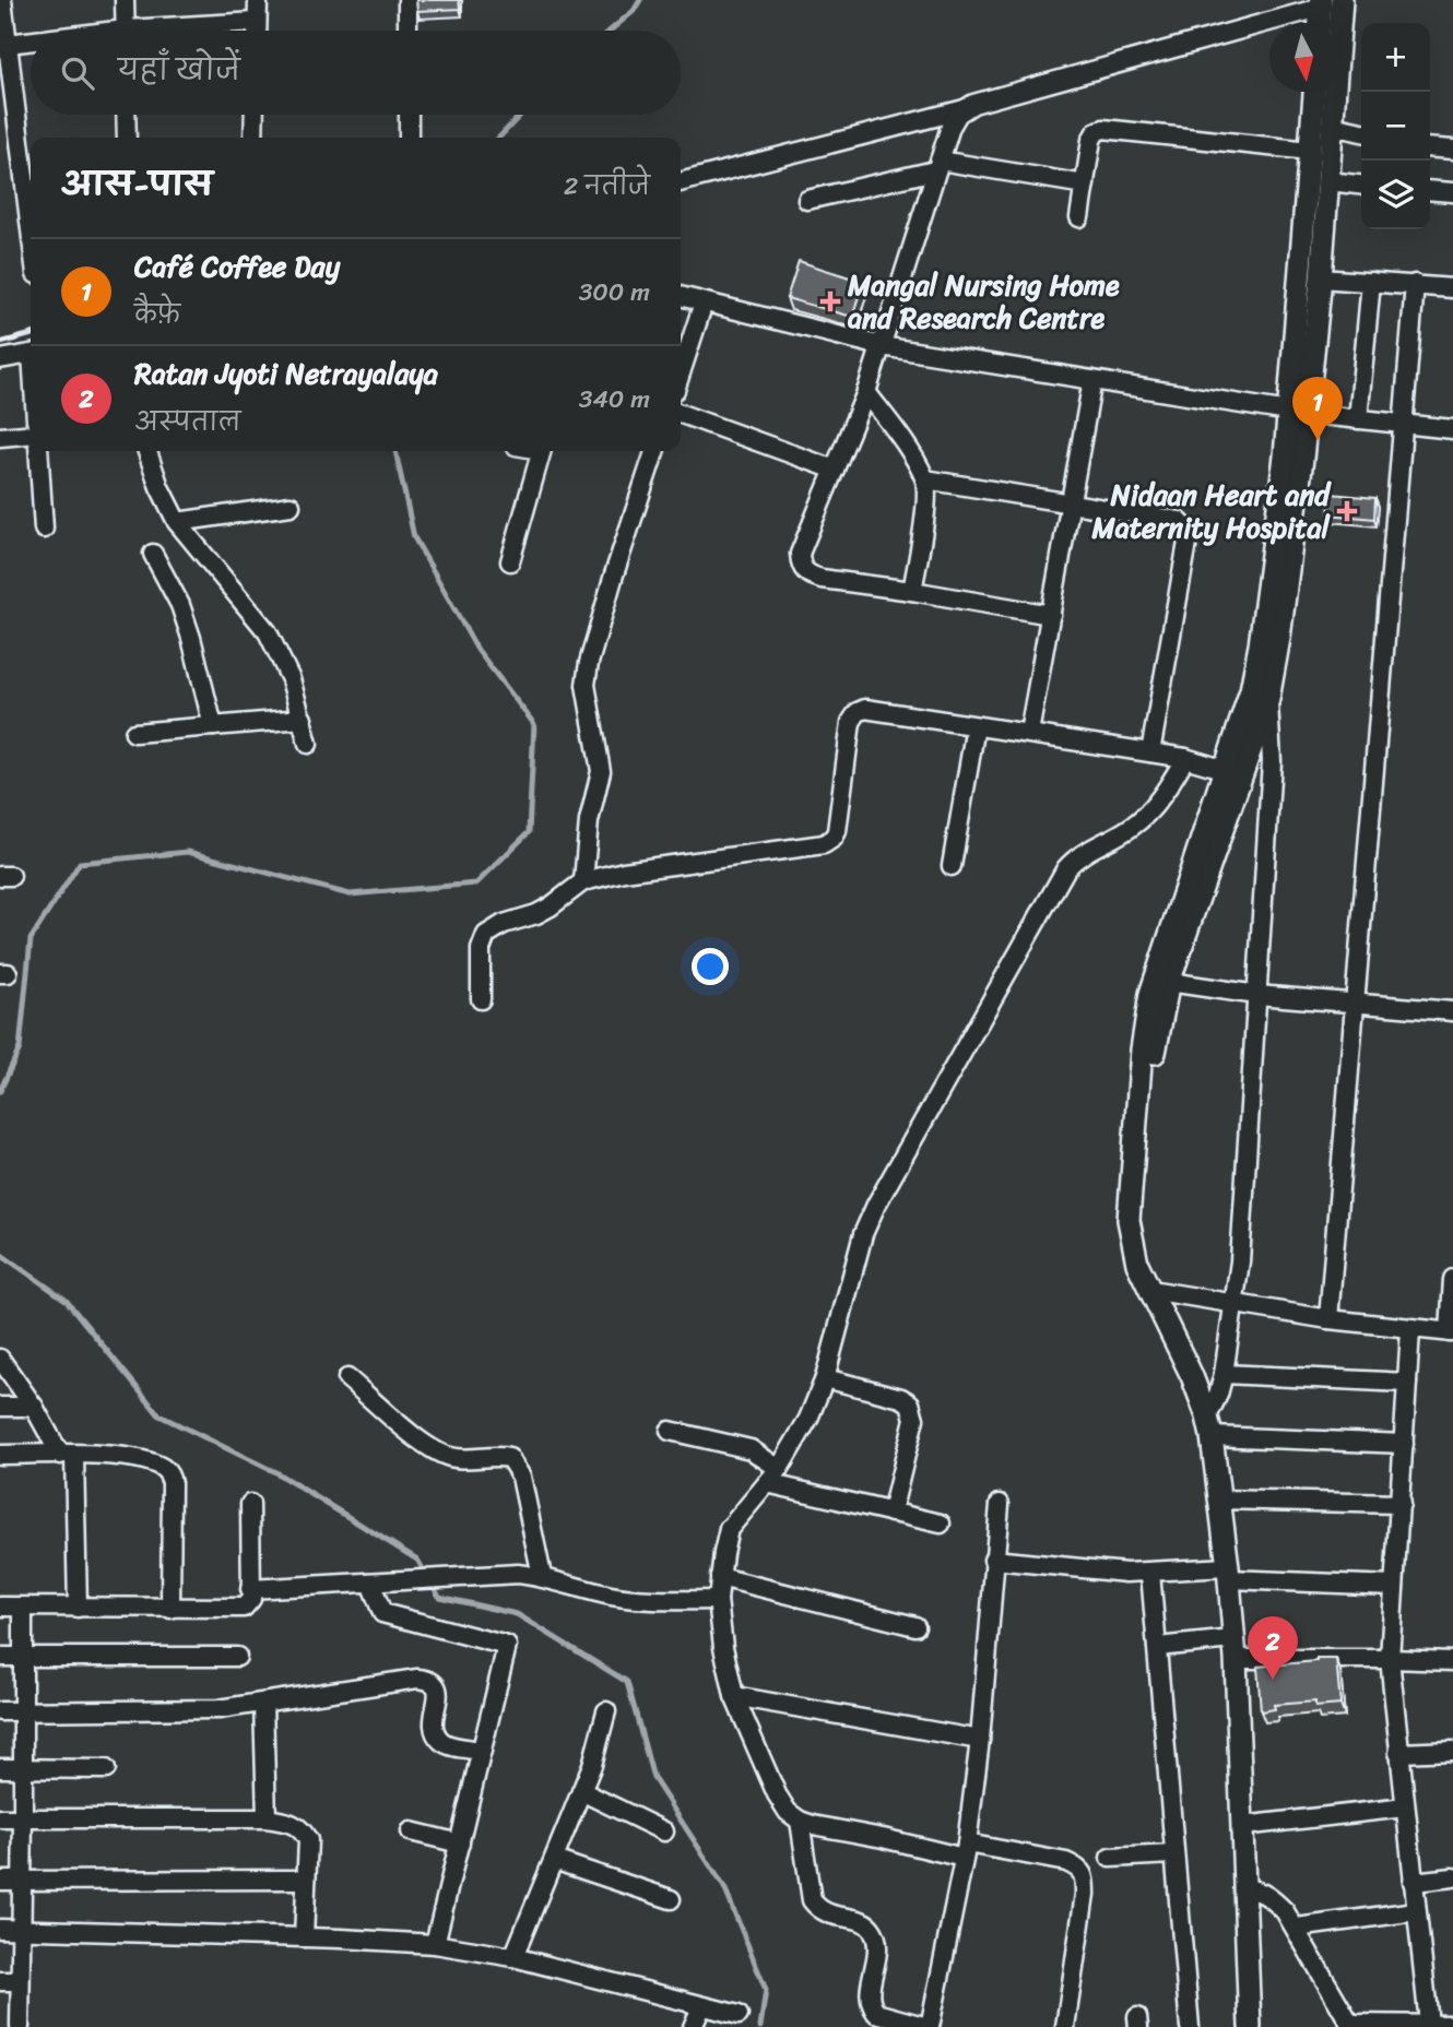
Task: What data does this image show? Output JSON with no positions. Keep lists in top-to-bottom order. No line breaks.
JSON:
{"places":{"health":["Mangal Nursing Home and Research Centre","Nidaan Heart and Maternity Hospital"]},"north":"bottom","page":{"map_buttons":["+","−"],"search":"यहाँ खोजें","heading":["आस-पास","2 नतीजे"],"list":[{"mark":"1","name":"Café Coffee Day","note":"कैफ़े","value":"300 m"},{"mark":"2","name":"Ratan Jyoti Netrayalaya","note":"अस्पताल","value":"340 m"}],"pins":["1","2"]}}
